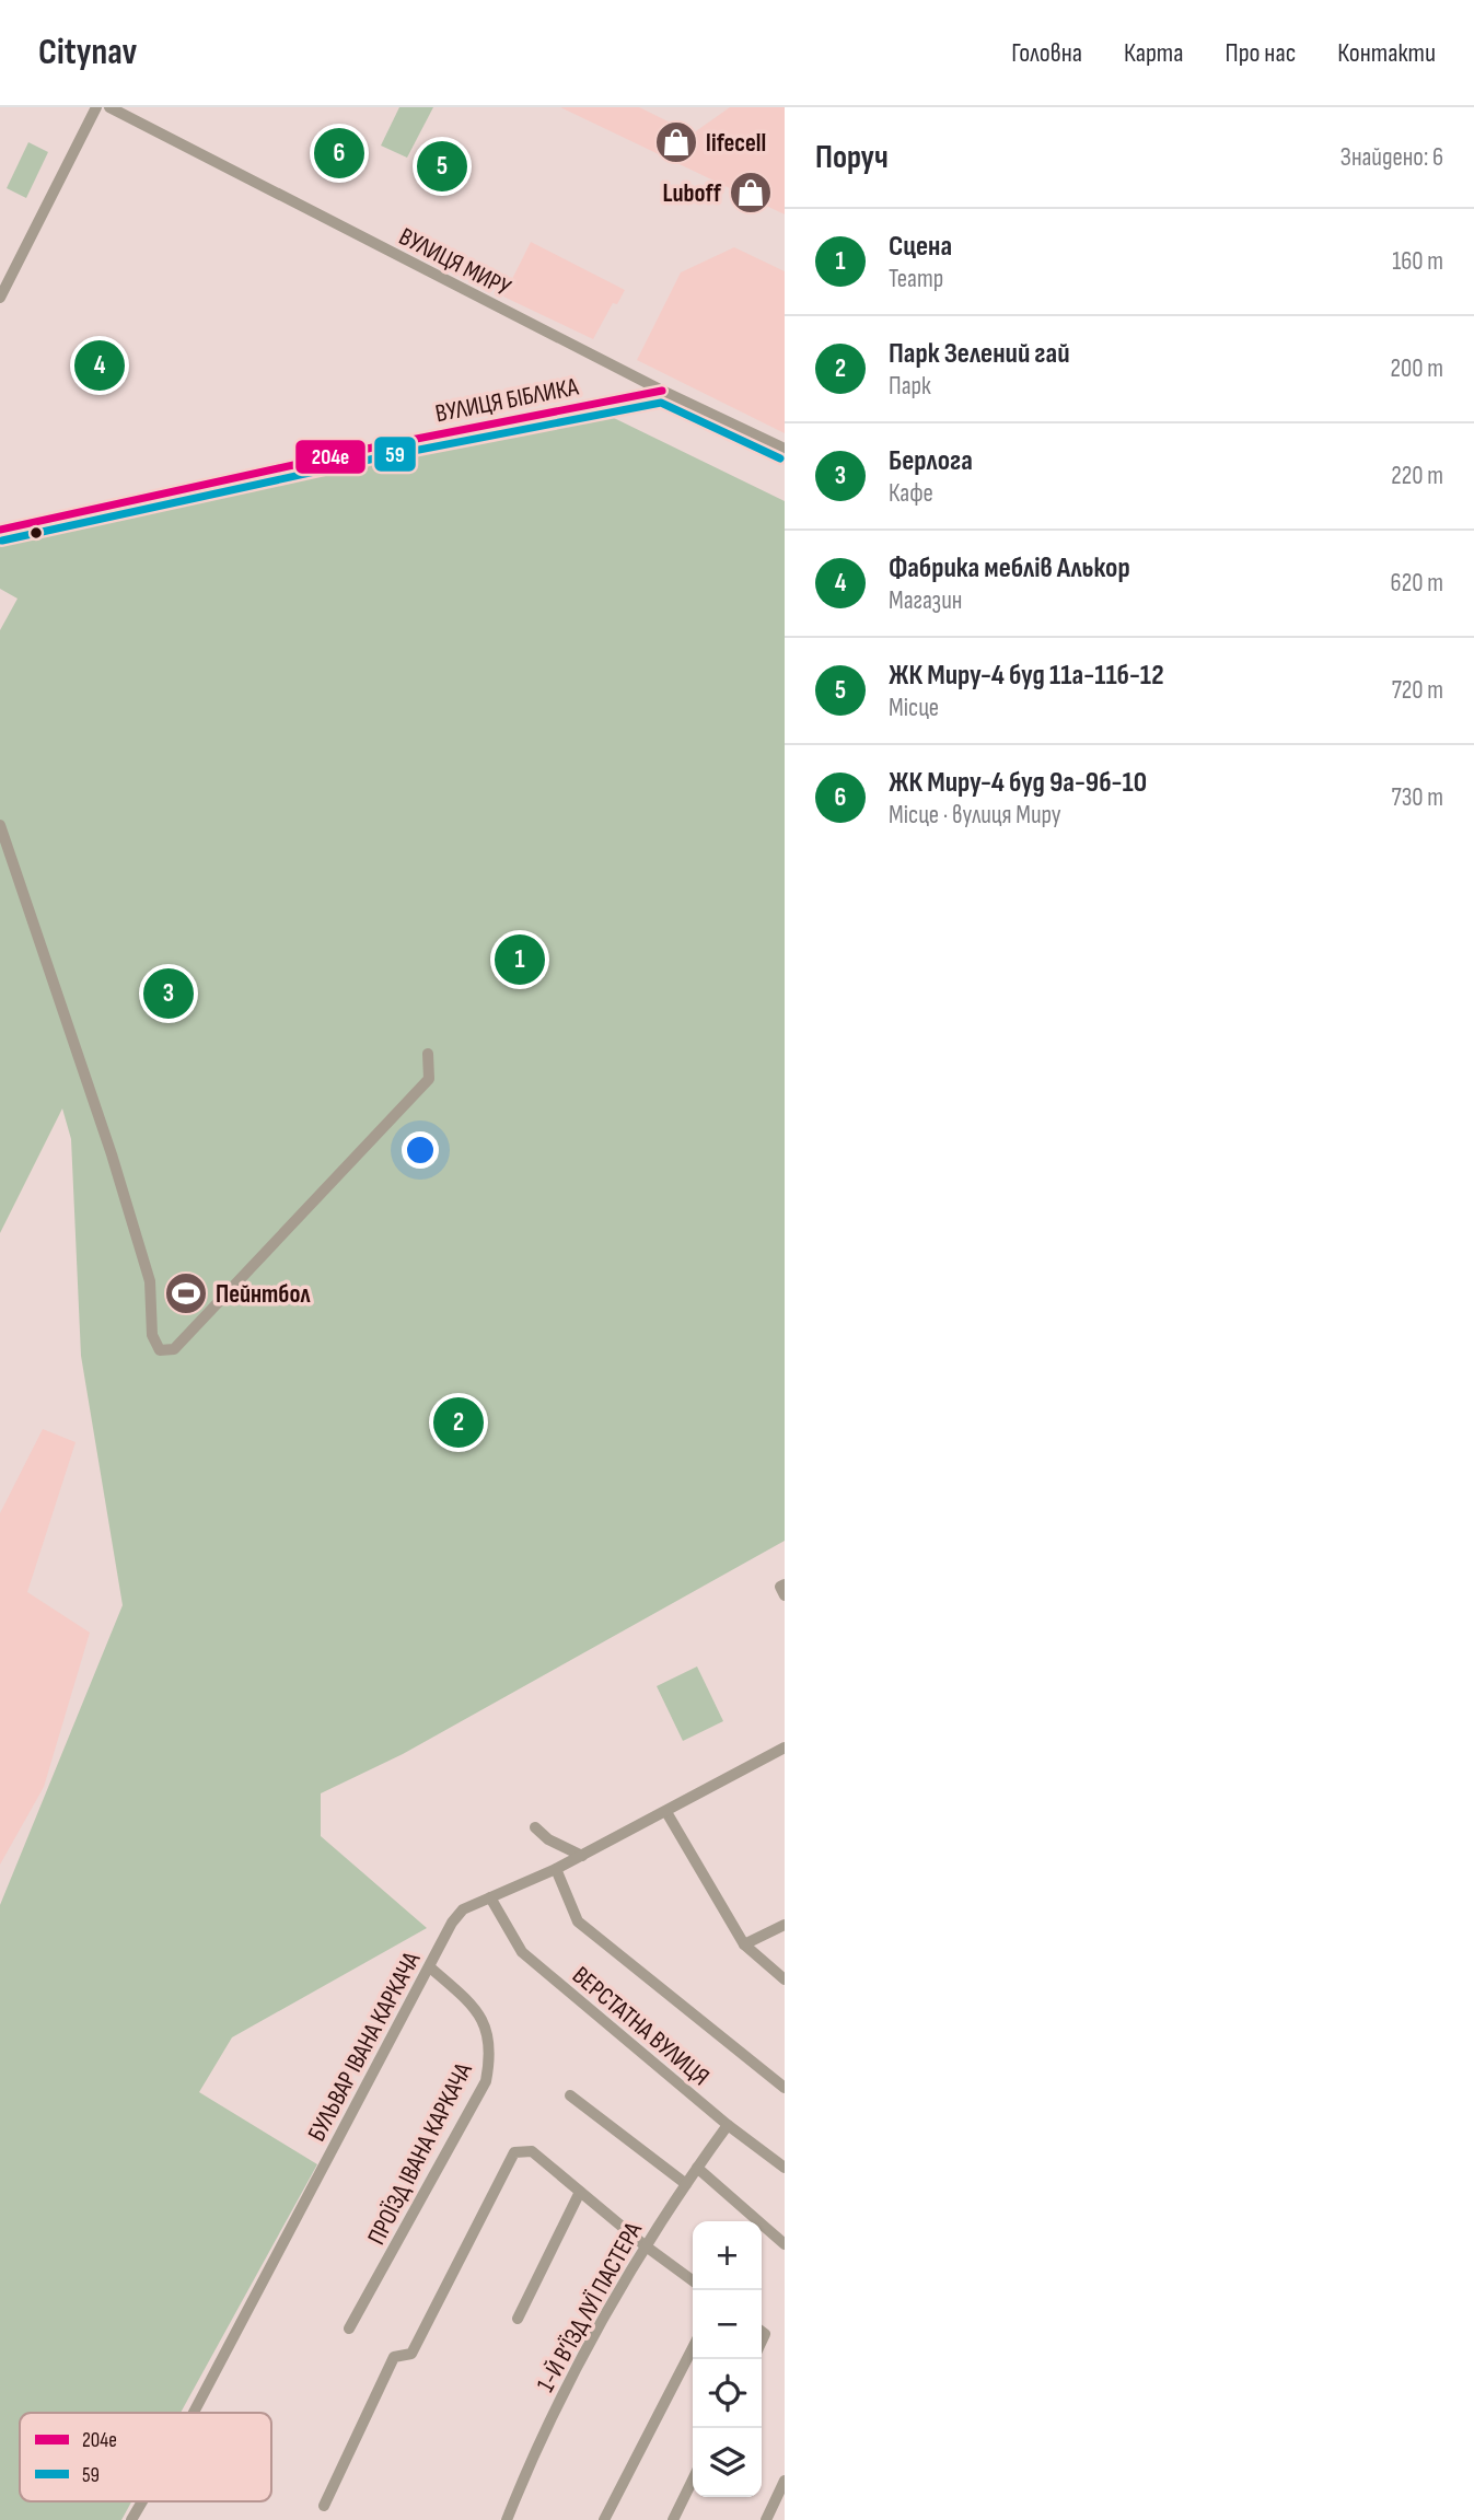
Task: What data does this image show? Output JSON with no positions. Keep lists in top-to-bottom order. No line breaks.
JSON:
{"streets":{"street":["ВУЛИЦЯ МИРУ","ВУЛИЦЯ БІБЛИКА","ВЕРСТАТНА ВУЛИЦЯ","БУЛЬВАР ІВАНА КАРКАЧА","ПРОЇЗД ІВАНА КАРКАЧА","1-Й В’ЇЗД ЛУЇ ПАСТЕРА"]},"crossings":[["ВУЛИЦЯ МИРУ","ВУЛИЦЯ БІБЛИКА"],["ВЕРСТАТНА ВУЛИЦЯ","БУЛЬВАР ІВАНА КАРКАЧА"],["ВЕРСТАТНА ВУЛИЦЯ","1-Й В’ЇЗД ЛУЇ ПАСТЕРА"],["БУЛЬВАР ІВАНА КАРКАЧА","ПРОЇЗД ІВАНА КАРКАЧА"]],"places":{"shop":["lifecell","Luboff"],"sports":["Пейнтбол"]},"lines":["transit line 204е","transit line 59"],"legend":["204е","59"],"page":{"header":"Citynav","nav":["Головна","Карта","Про нас","Контакти"],"heading":["Поруч","Знайдено: 6"],"pins":["6","5","4","1","3","2"],"list":[{"mark":"1","name":"Сцена","note":"Театр","value":"160 m"},{"mark":"2","name":"Парк Зелений гай","note":"Парк","value":"200 m"},{"mark":"3","name":"Берлога","note":"Кафе","value":"220 m"},{"mark":"4","name":"Фабрика меблів Алькор","note":"Магазин","value":"620 m"},{"mark":"5","name":"ЖК Миру-4 буд 11а-11б-12","note":"Місце","value":"720 m"},{"mark":"6","name":"ЖК Миру-4 буд 9а-9б-10","note":"Місце · вулиця Миру","value":"730 m"}],"map_buttons":["+","−"]}}
